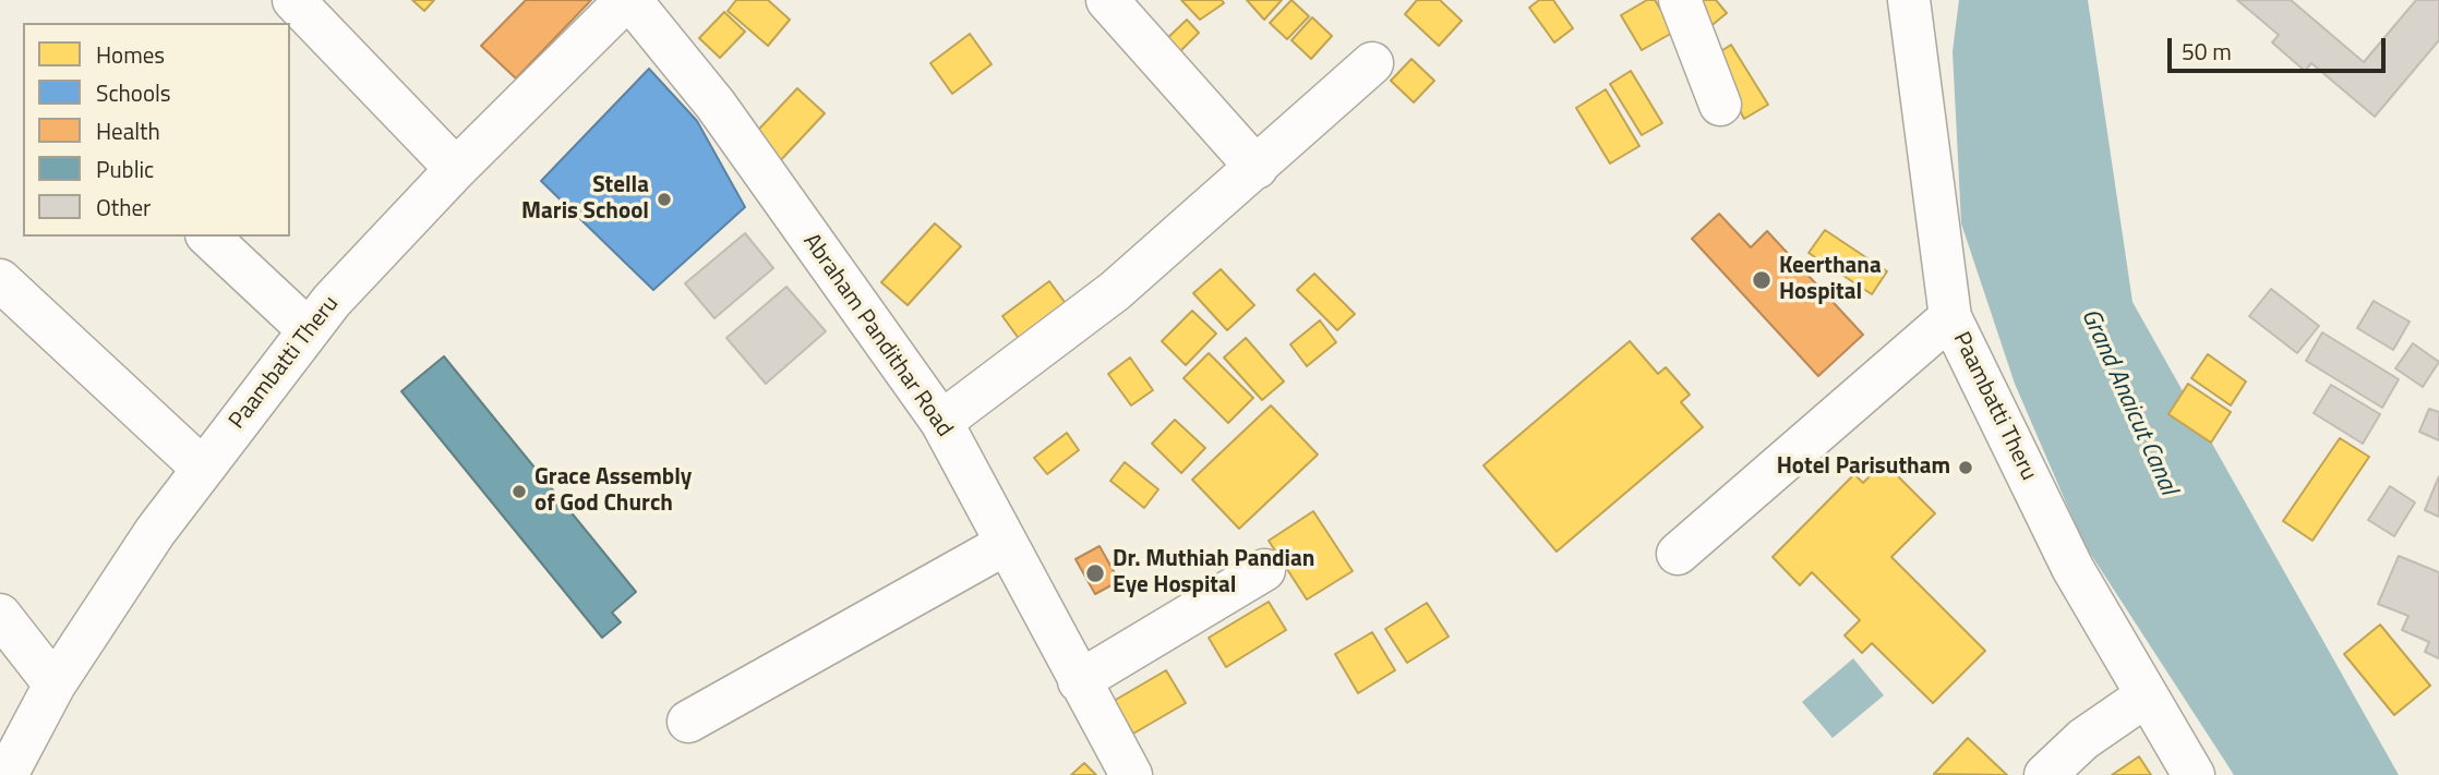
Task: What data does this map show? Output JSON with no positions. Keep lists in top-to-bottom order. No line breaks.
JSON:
{"streets":{"street":["Abraham Pandithar Road","Paambatti Theru"]},"crossings":[["Abraham Pandithar Road","Paambatti Theru"]],"water":["Grand Anaicut Canal"],"places":["Stella Maris School","Keerthana Hospital","Hotel Parisutham","Grace Assembly of God Church","Dr. Muthiah Pandian Eye Hospital"],"legend":["Homes","Schools","Health","Public","Other"],"scale_bar":"50 m"}
